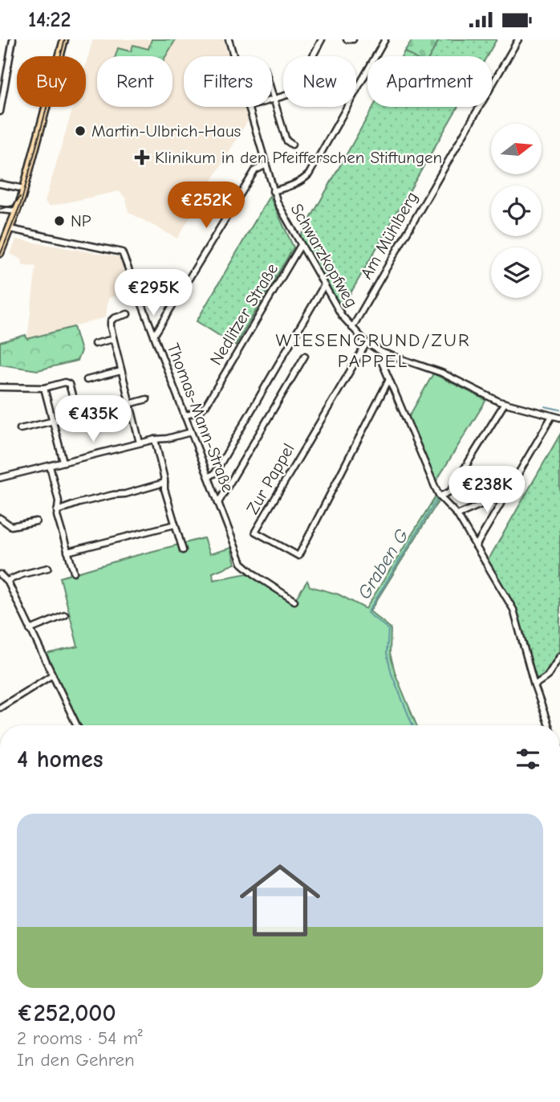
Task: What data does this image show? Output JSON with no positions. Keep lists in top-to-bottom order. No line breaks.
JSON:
{"streets":{"street":["Am Mühlberg","Schwarzkopfweg","Nedlitzer Straße","Thomas-Mann-Straße","Zur Pappel"]},"crossings":[["Am Mühlberg","Schwarzkopfweg"],["Schwarzkopfweg","Nedlitzer Straße"],["Schwarzkopfweg","Zur Pappel"],["Nedlitzer Straße","Thomas-Mann-Straße"]],"districts":["WIESENGRUND/ZUR PAPPEL"],"water":["Graben G"],"places":{"other":["Martin-Ulbrich-Haus","NP"],"health":["Klinikum in den Pfeifferschen Stiftungen"]},"north":"right","page":{"status":"14:22","chip":["Buy","Rent","Filters","New","Apartment"],"price":["€252K","€295K","€435K","€238K"],"heading":"4 homes","list":[{"name":"€252,000","note":"2 rooms · 54 m² · In den Gehren"}]}}
